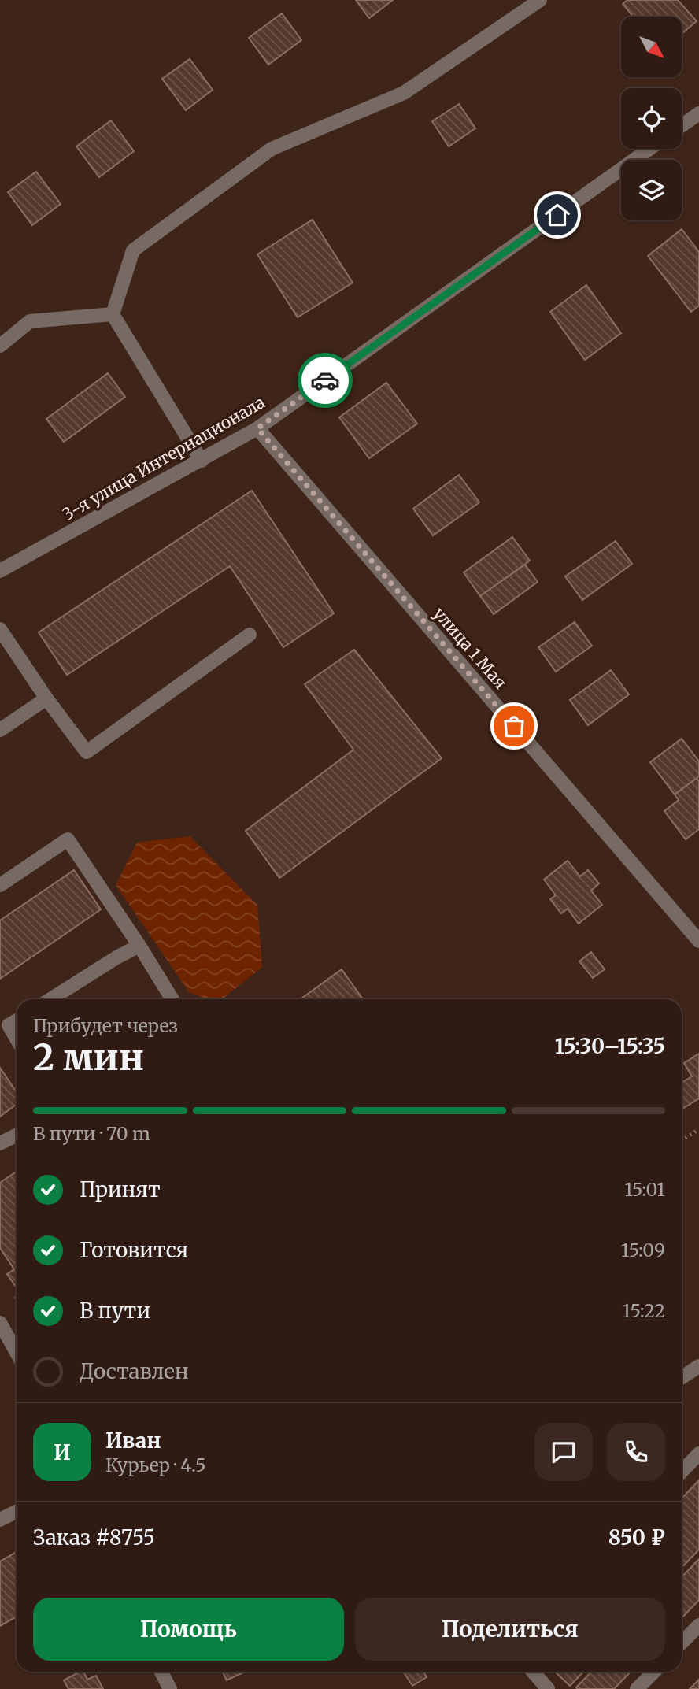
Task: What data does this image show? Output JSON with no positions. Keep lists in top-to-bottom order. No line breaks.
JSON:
{"streets":{"street":["3-я улица Интернационала","улица 1 Мая"]},"crossings":[["3-я улица Интернационала","улица 1 Мая"]],"north":"bottom right","page":{"heading":["2 мин","Прибудет через","15:30–15:35"],"panel":["Иван","Курьер · 4.5","Заказ #8755","850 ₽"],"bar":"В пути · 70 m","list":[["Принят","15:01"],["Готовится","15:09"],["В пути","15:22"],"Доставлен"],"round":"И","buttons":["Помощь","Поделиться"]}}
